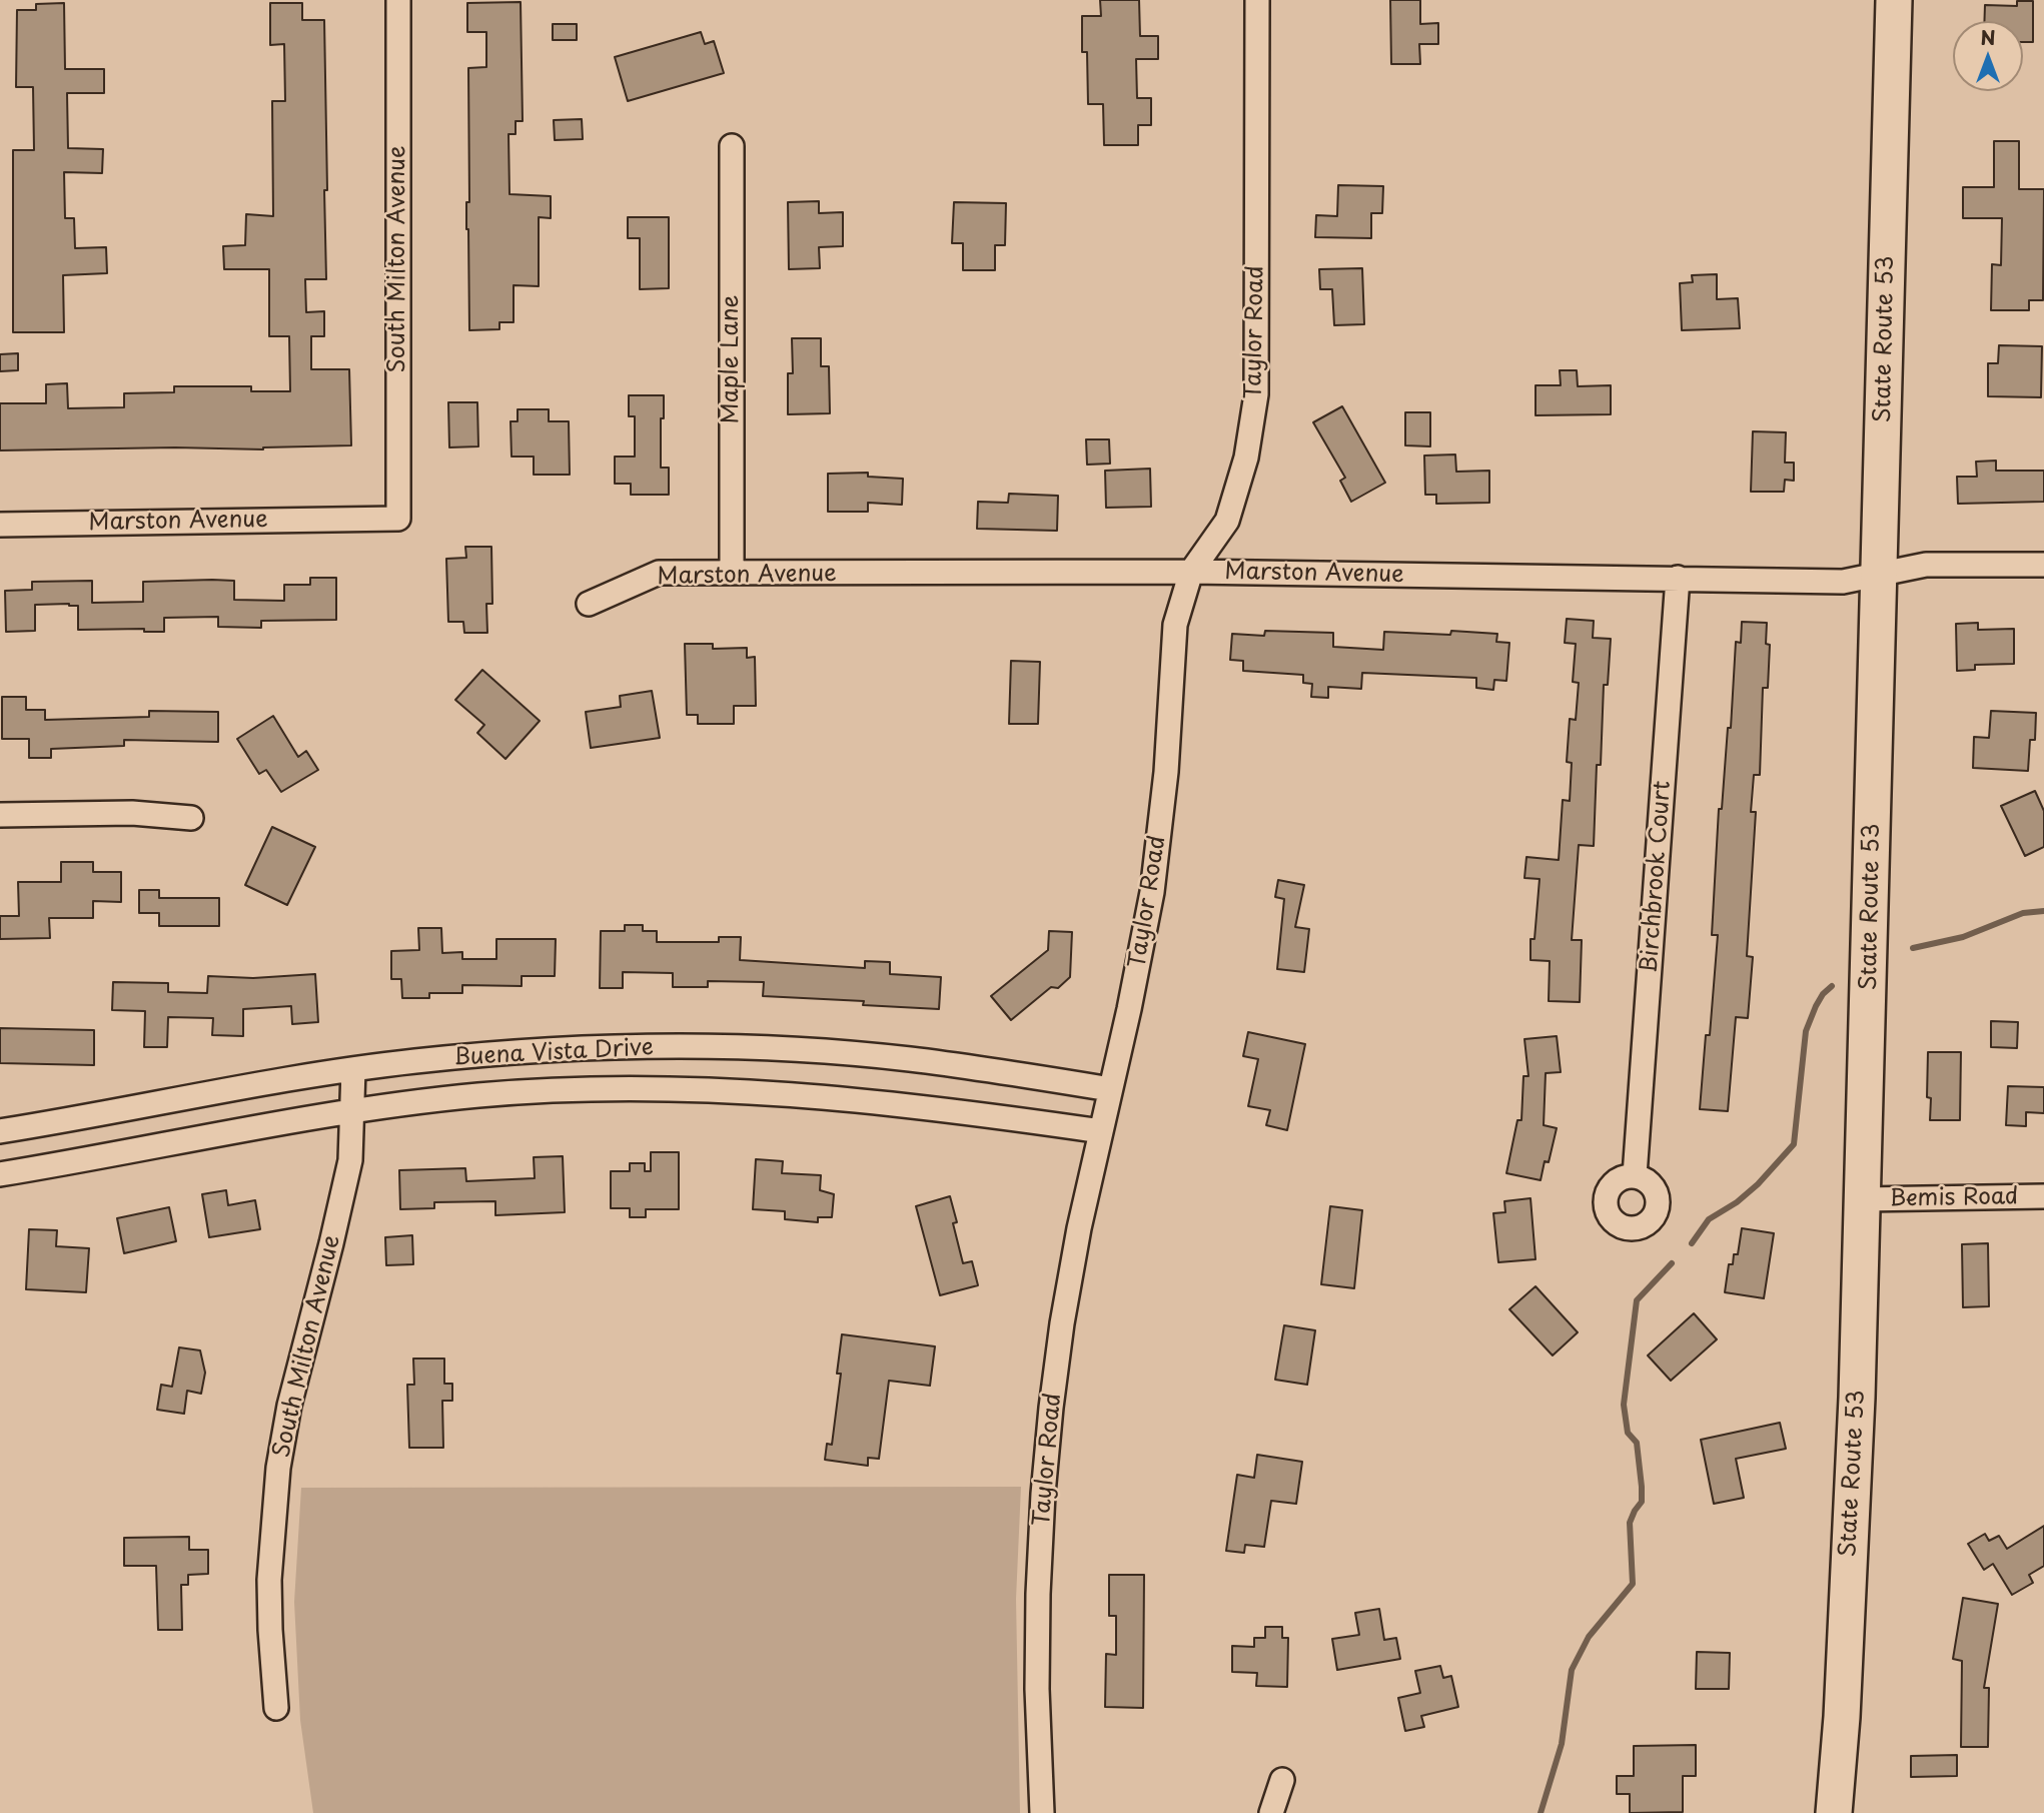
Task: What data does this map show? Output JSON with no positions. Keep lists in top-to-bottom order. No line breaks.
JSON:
{"streets":{"main road":["State Route 53"],"street":["South Milton Avenue","Taylor Road","Maple Lane","Marston Avenue","Birchbrook Court","Buena Vista Drive","Bemis Road"]},"crossings":[["South Milton Avenue","Marston Avenue"],["South Milton Avenue","Buena Vista Drive"],["Taylor Road","Marston Avenue"],["Taylor Road","Buena Vista Drive"],["State Route 53","Marston Avenue"],["State Route 53","Bemis Road"],["Maple Lane","Marston Avenue"],["Marston Avenue","Birchbrook Court"]],"north":"top"}
